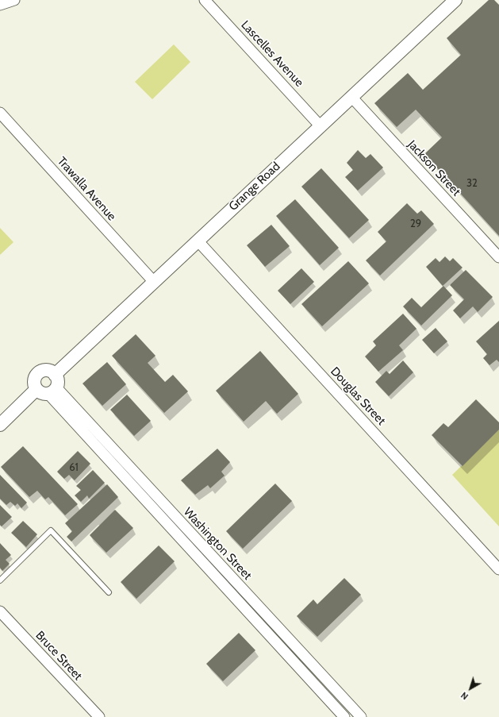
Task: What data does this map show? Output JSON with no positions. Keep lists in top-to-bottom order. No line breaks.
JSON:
{"streets":{"street":["Lascelles Avenue","Jackson Street","Grange Road","Trawalla Avenue","Douglas Street","Washington Street","Bruce Street"]},"crossings":[["Lascelles Avenue","Grange Road"],["Jackson Street","Grange Road"],["Grange Road","Trawalla Avenue"],["Grange Road","Douglas Street"],["Grange Road","Washington Street"]],"house_numbers":["32","29","61"],"north":"bottom left"}
